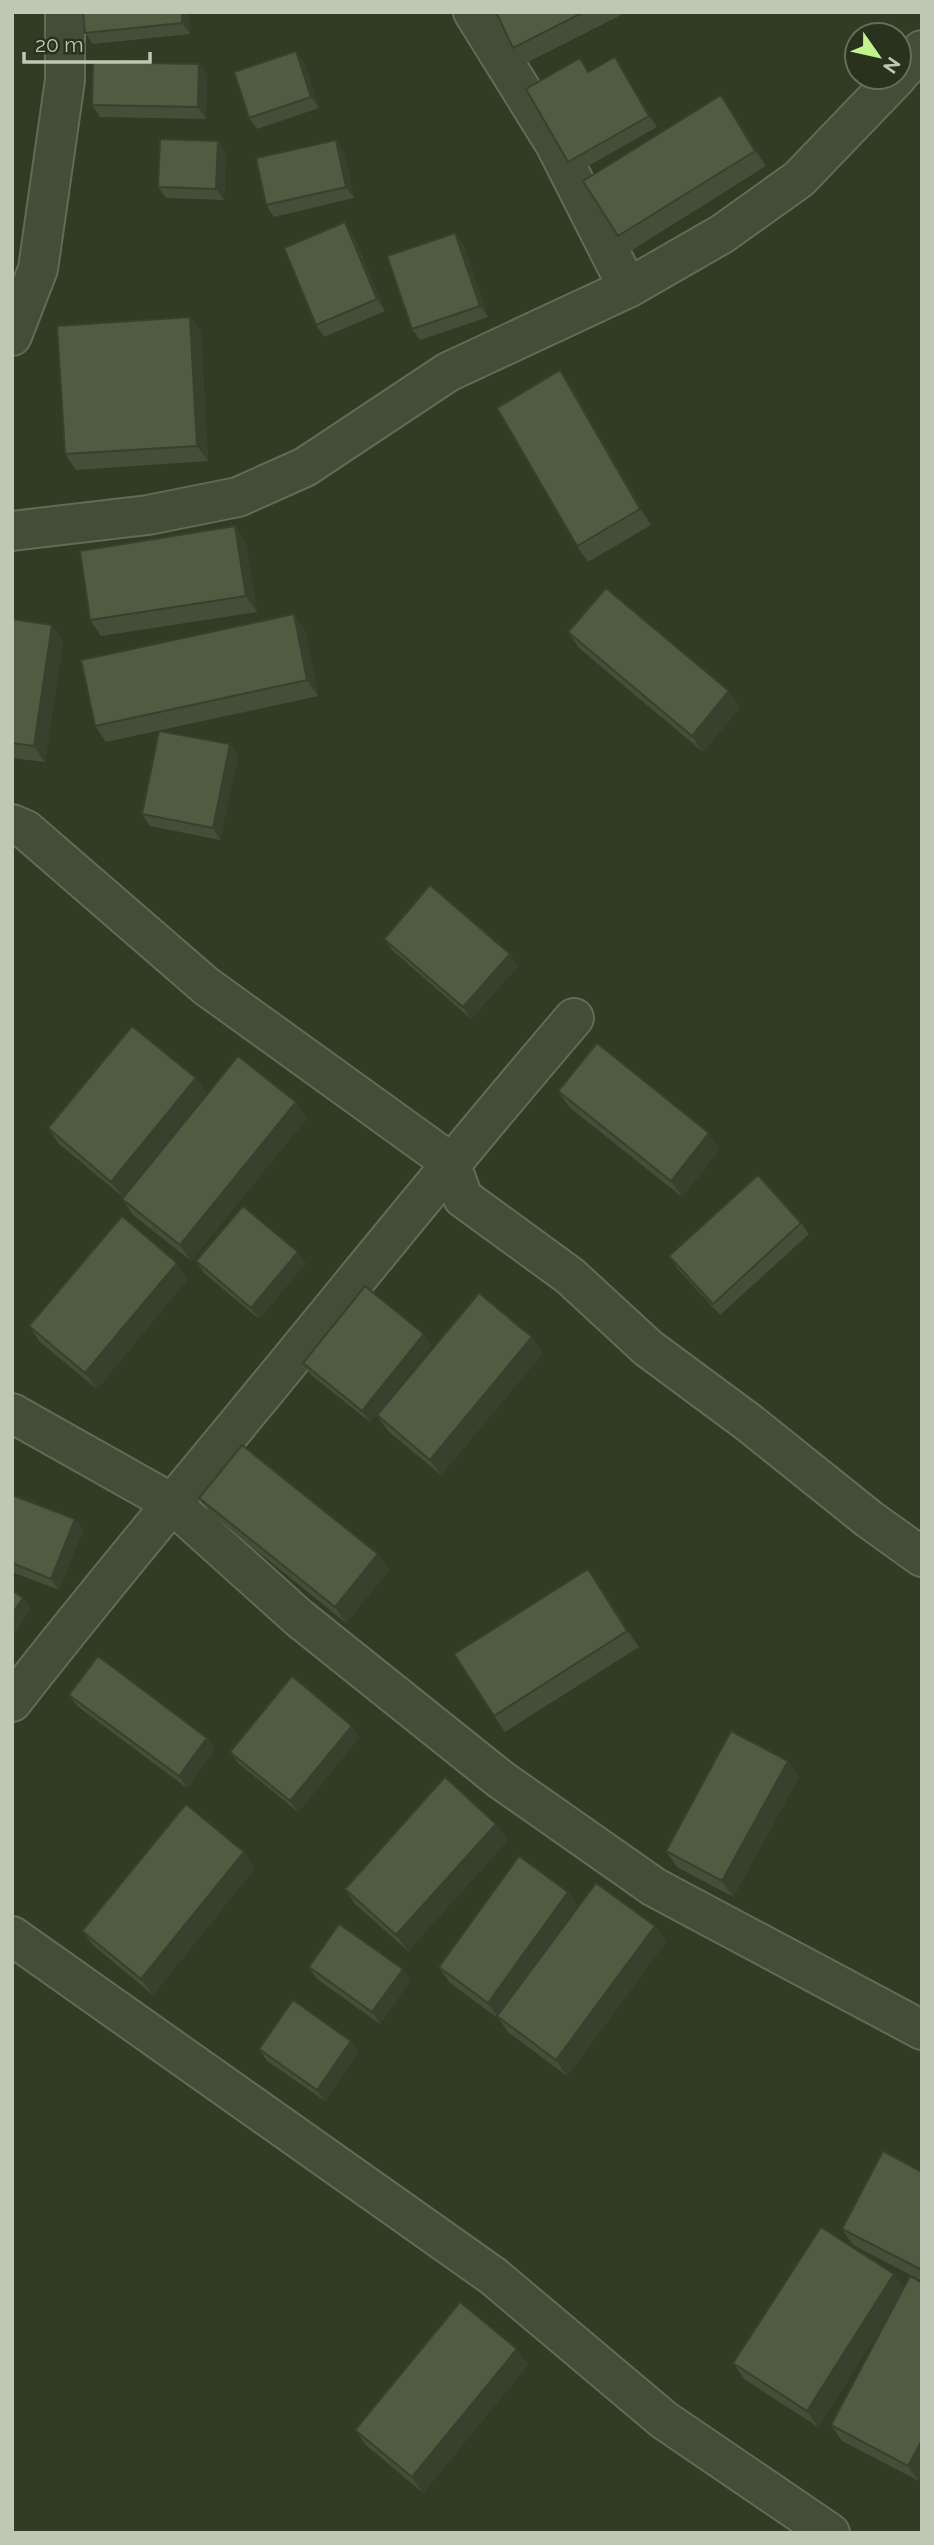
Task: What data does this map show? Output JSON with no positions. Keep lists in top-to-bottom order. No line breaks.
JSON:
{"scale_bar":"20 m","north":"bottom right"}
